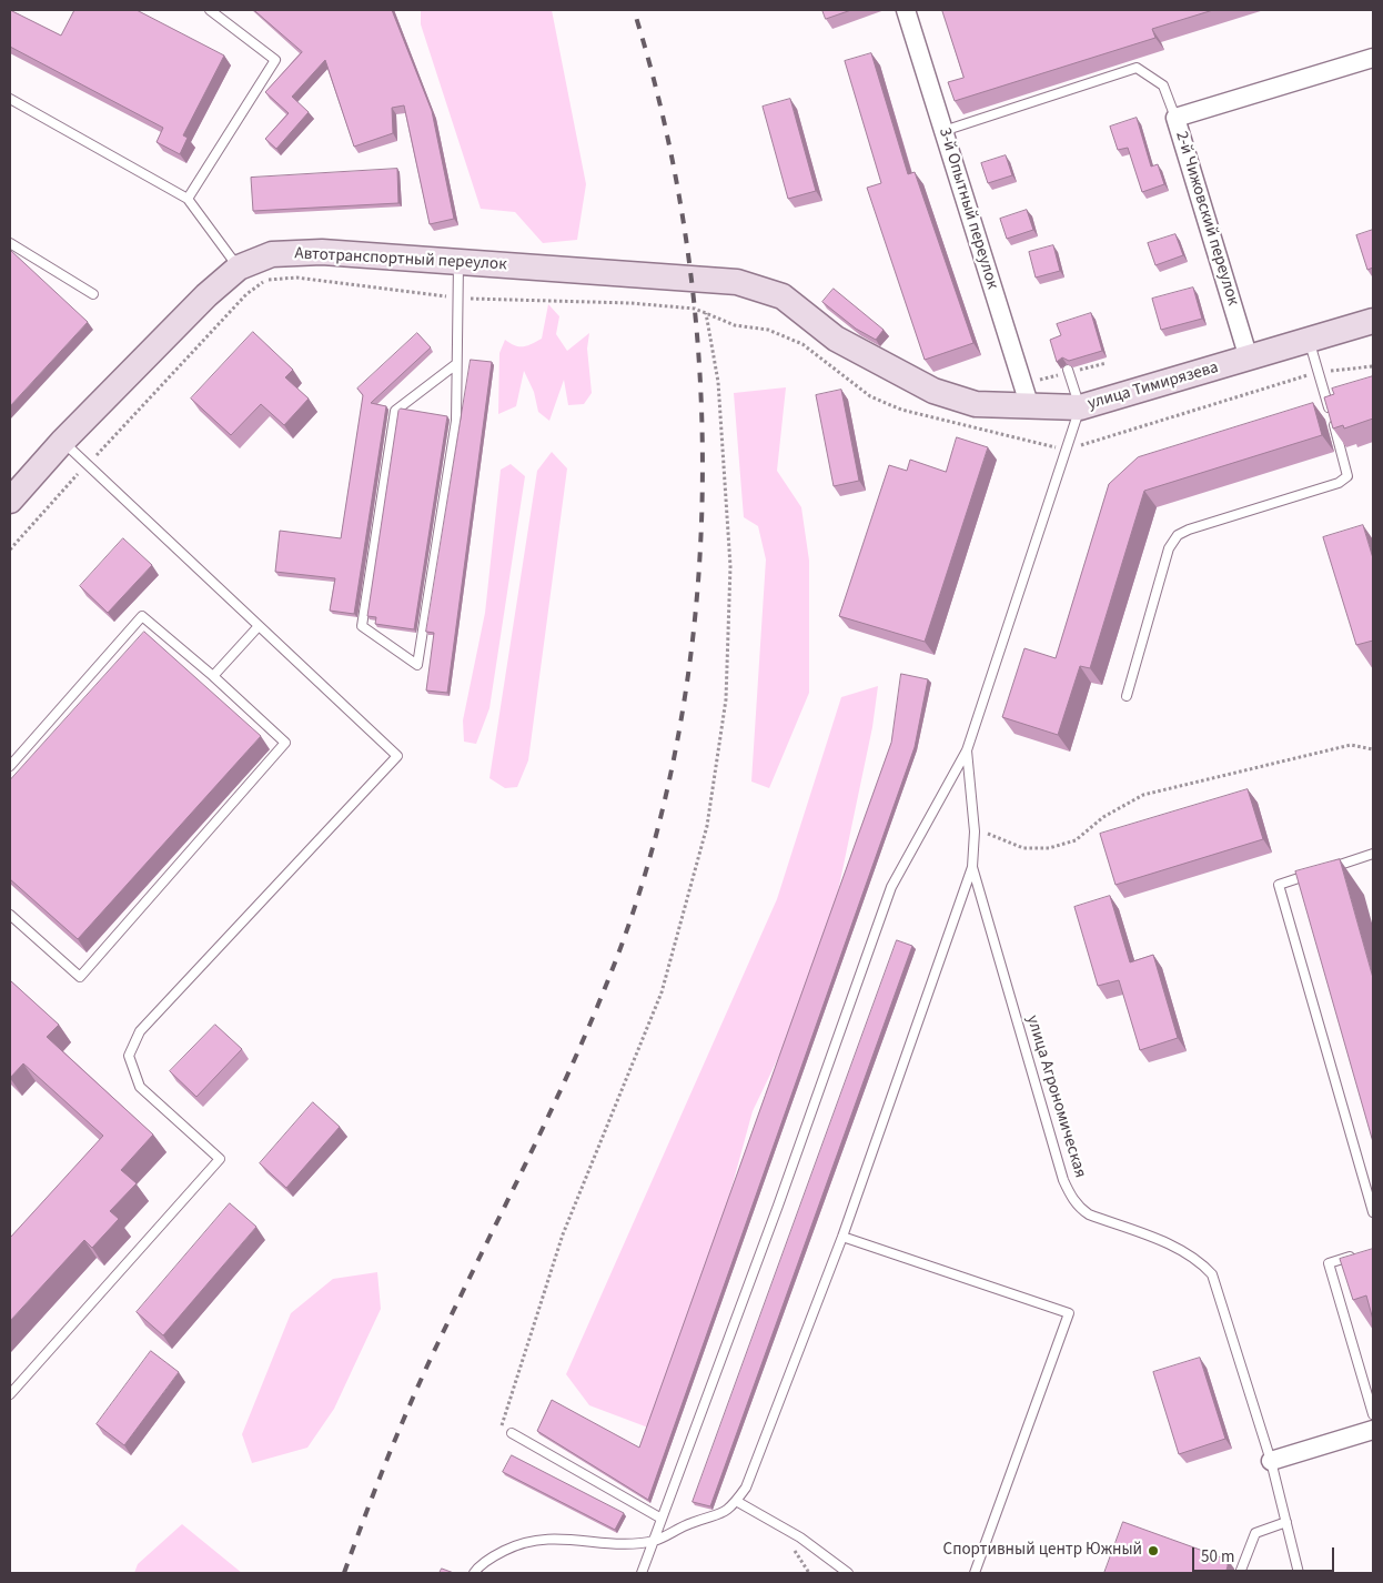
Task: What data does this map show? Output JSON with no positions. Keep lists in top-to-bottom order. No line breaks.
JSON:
{"streets":{"main road":["Автотранспортный переулок","улица Тимирязева"],"street":["3-й Опытный переулок","2-й Чижовский переулок"],"lane":["улица Агрономическая"]},"crossings":[["3-й Опытный переулок","улица Тимирязева"],["2-й Чижовский переулок","улица Тимирязева"],["Автотранспортный переулок","улица Тимирязева"]],"places":["Спортивный центр Южный"],"scale_bar":"50 m"}
